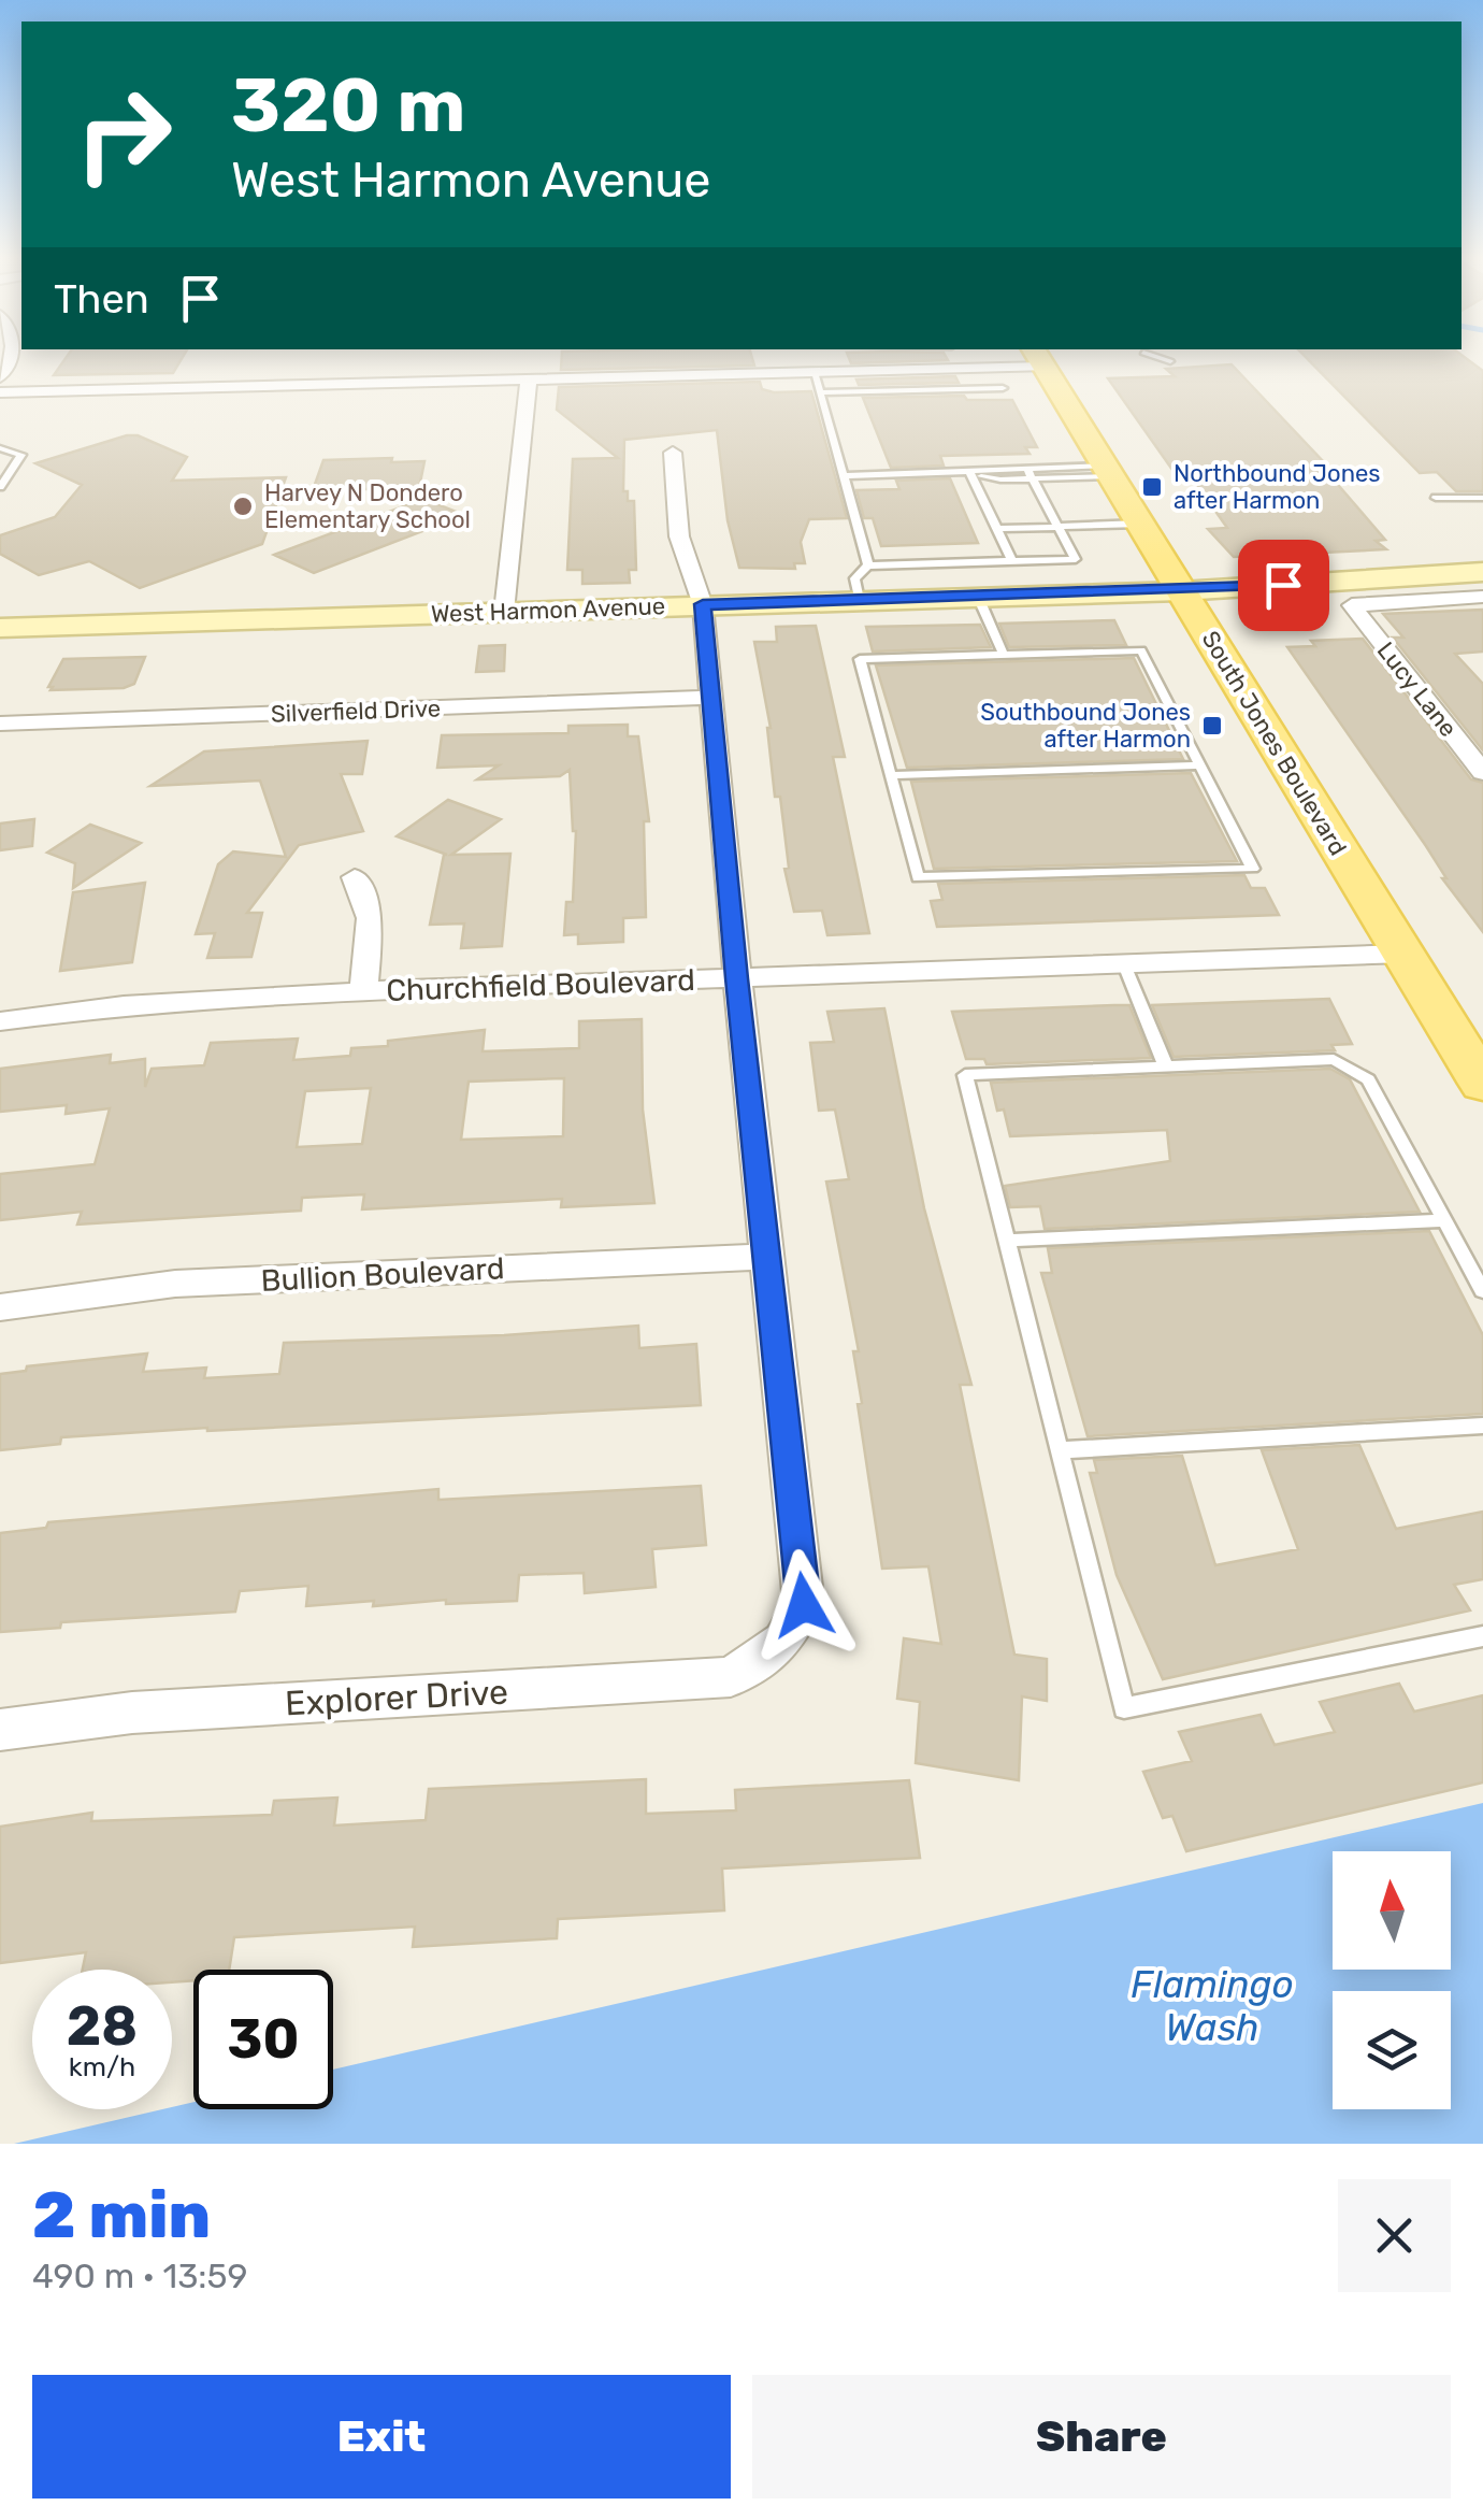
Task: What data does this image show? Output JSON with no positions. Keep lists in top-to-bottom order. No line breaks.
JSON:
{"streets":{"main road":["West Harmon Avenue","South Jones Boulevard"],"street":["Lucy Lane","Silverfield Drive","Churchfield Boulevard","Bullion Boulevard","Explorer Drive"]},"crossings":[["West Harmon Avenue","South Jones Boulevard"],["South Jones Boulevard","Churchfield Boulevard"],["Bullion Boulevard","Explorer Drive"]],"water":["Flamingo Wash"],"places":{"transit":["Northbound Jones after Harmon","Southbound Jones after Harmon"],"other":["Harvey N Dondero Elementary School"]},"north":"top","page":{"turn":["320 m","West Harmon Avenue"],"then":"Then","speed":"28 km/h","limit":"30","heading":["2 min","490 m · 13:59"],"buttons":["Exit","Share"]}}
